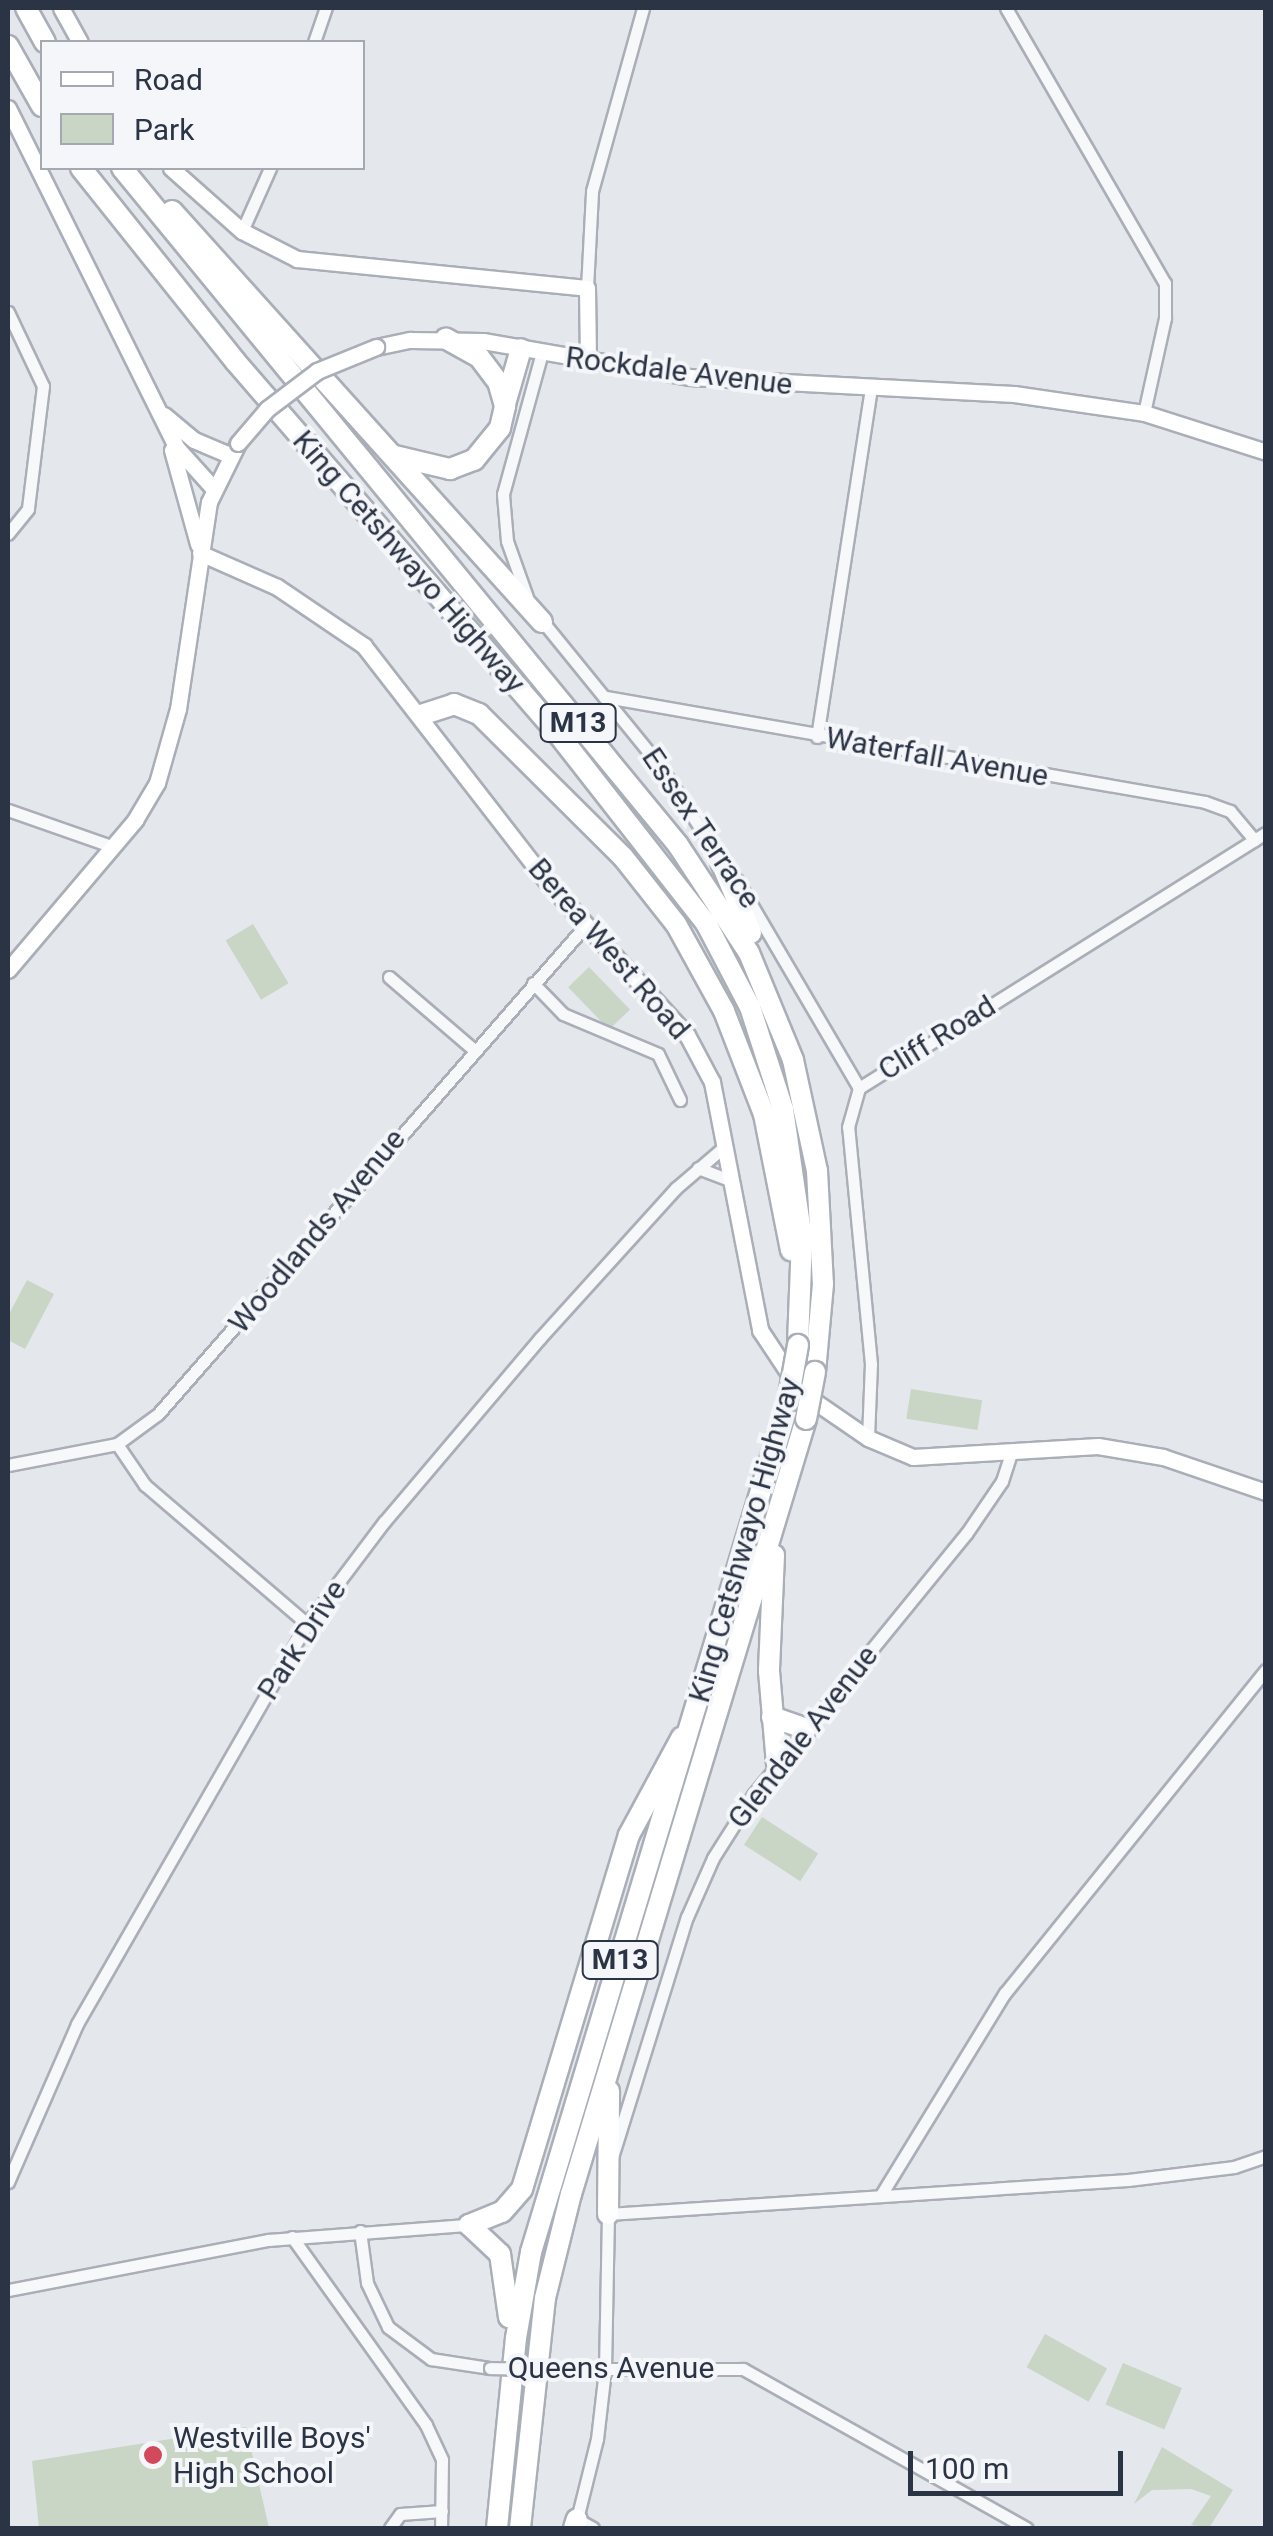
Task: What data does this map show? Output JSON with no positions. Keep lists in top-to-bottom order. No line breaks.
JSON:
{"streets":{"highway":["King Cetshwayo Highway","M13"],"street":["Rockdale Avenue","Waterfall Avenue","Essex Terrace","Berea West Road","Cliff Road","Woodlands Avenue","Park Drive","Glendale Avenue","Queens Avenue"]},"crossings":[["Rockdale Avenue","Essex Terrace"],["Rockdale Avenue","Berea West Road"],["Waterfall Avenue","Essex Terrace"],["Waterfall Avenue","Cliff Road"],["Essex Terrace","Cliff Road"],["Berea West Road","Cliff Road"],["Berea West Road","Woodlands Avenue"],["Berea West Road","Park Drive"],["Berea West Road","Glendale Avenue"]],"places":["Westville Boys' High School"],"legend":["Road","Park"],"scale_bar":"100 m"}
